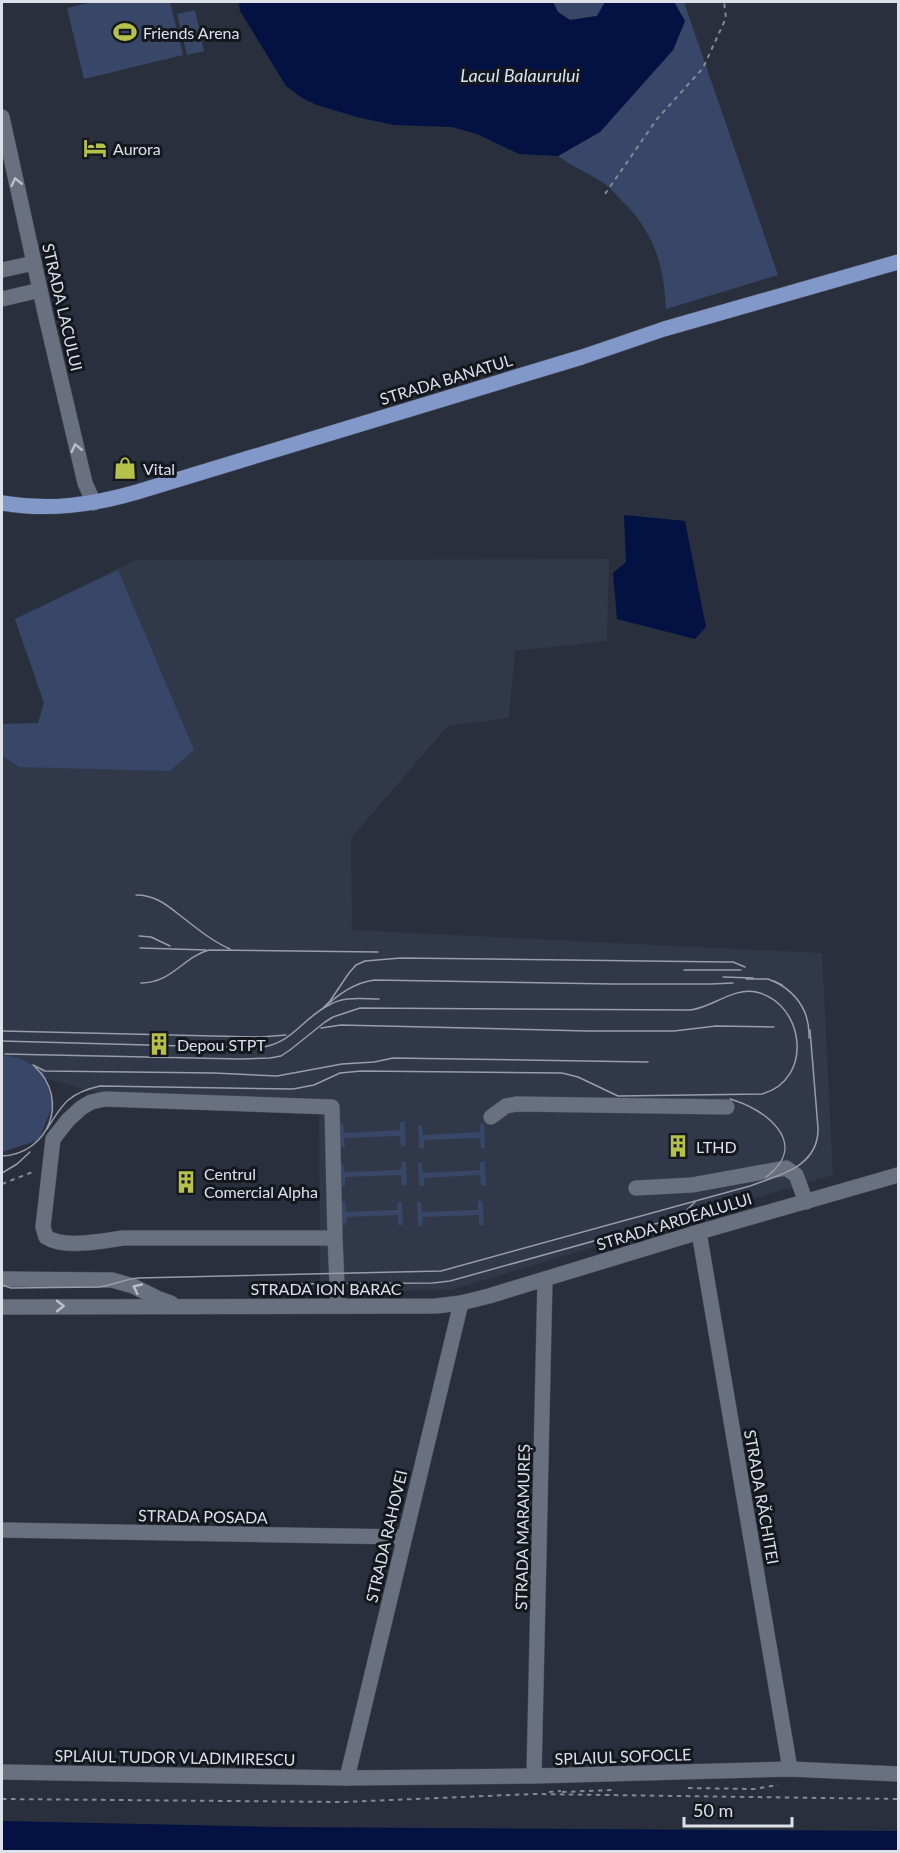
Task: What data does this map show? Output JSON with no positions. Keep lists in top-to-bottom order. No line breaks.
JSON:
{"streets":{"main road":["STRADA BANATUL"],"street":["STRADA LACULUI","STRADA ARDEALULUI","STRADA ION BARAC","STRADA RĂCHITEI","STRADA POSADA","STRADA MARAMUREȘ","STRADA RAHOVEI","SPLAIUL SOFOCLE","SPLAIUL TUDOR VLADIMIRESCU"]},"crossings":[["STRADA LACULUI","STRADA BANATUL"],["STRADA ARDEALULUI","STRADA ION BARAC"],["STRADA ARDEALULUI","STRADA RĂCHITEI"],["STRADA ARDEALULUI","STRADA MARAMUREȘ"],["STRADA ARDEALULUI","STRADA RAHOVEI"],["STRADA ION BARAC","STRADA RAHOVEI"],["STRADA RĂCHITEI","SPLAIUL SOFOCLE"],["STRADA POSADA","STRADA RAHOVEI"],["STRADA MARAMUREȘ","SPLAIUL SOFOCLE"],["STRADA RAHOVEI","SPLAIUL SOFOCLE"],["STRADA RAHOVEI","SPLAIUL TUDOR VLADIMIRESCU"],["SPLAIUL SOFOCLE","SPLAIUL TUDOR VLADIMIRESCU"]],"one_way":["STRADA LACULUI"],"water":["Lacul Balaurului"],"places":{"sports":["Friends Arena"],"hotel":["Aurora"],"shop":["Vital"],"building":["Depou STPT","LTHD","Centrul Comercial Alpha"]},"scale_bar":"50 m"}
